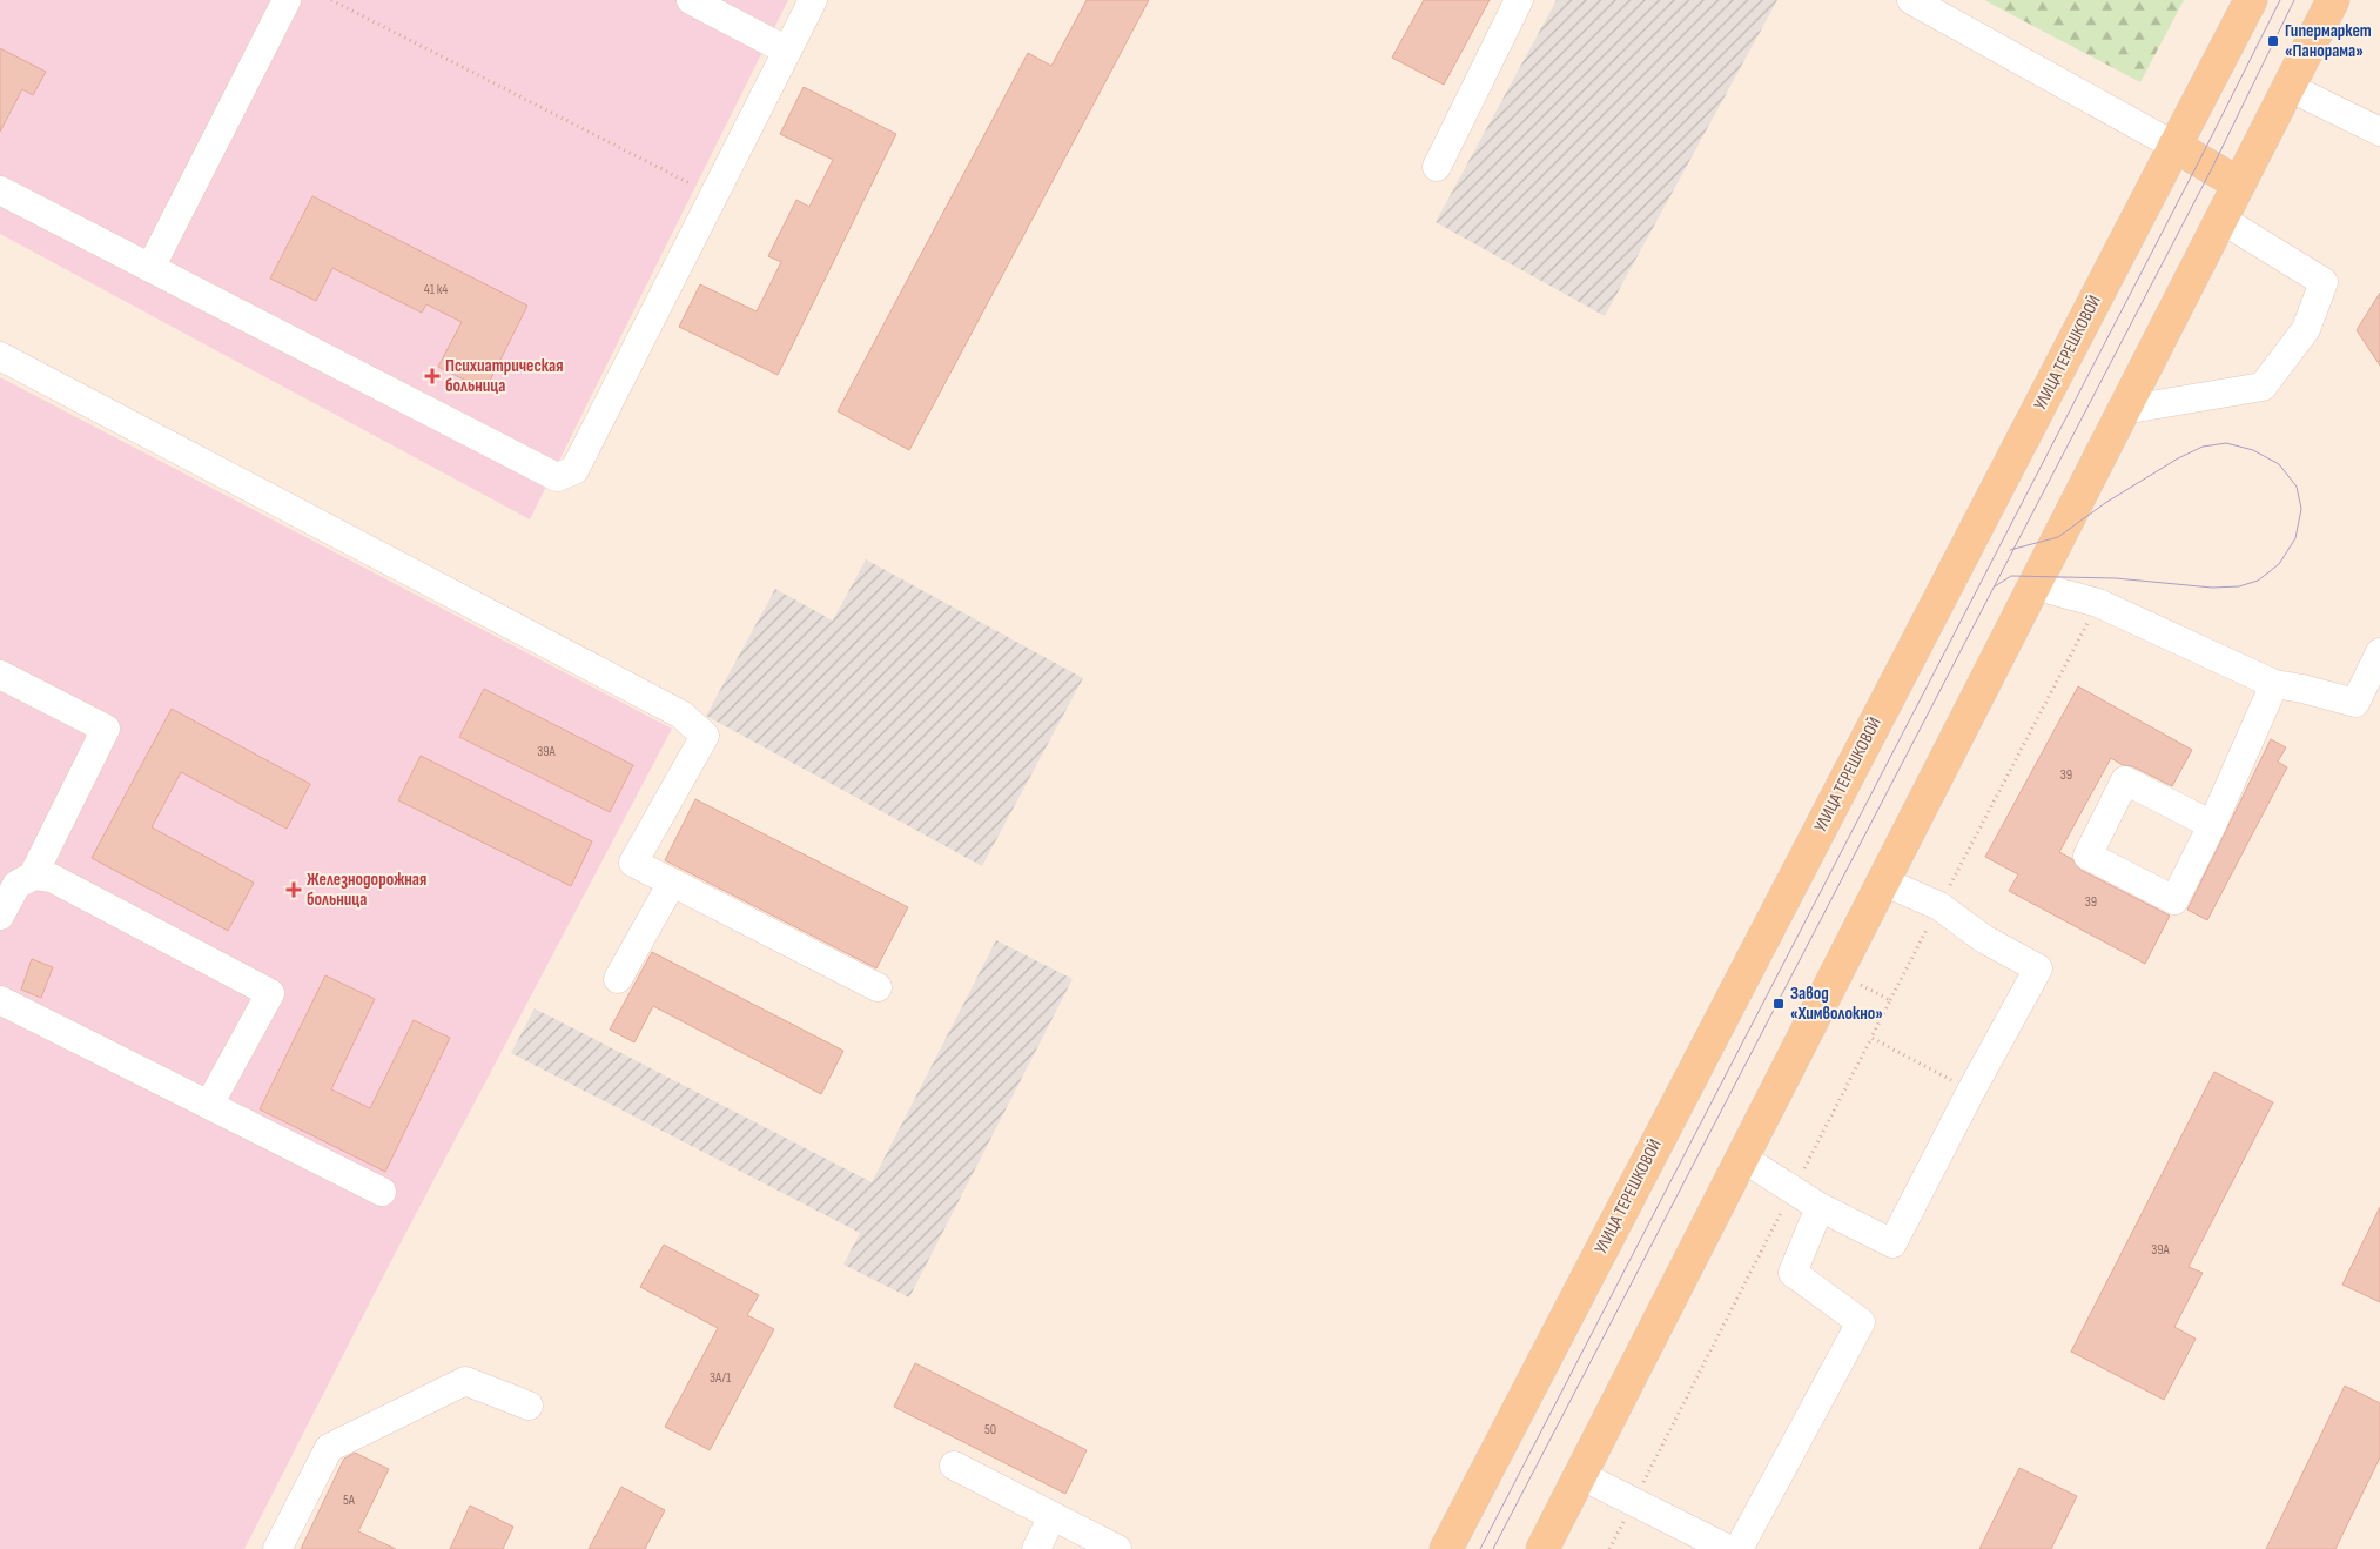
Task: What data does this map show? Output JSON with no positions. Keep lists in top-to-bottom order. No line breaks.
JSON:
{"streets":{"main road":["УЛИЦА ТЕРЕШКОВОЙ"]},"places":{"transit":["Гипермаркет «Панорама»","Завод «Химволокно»"],"health":["Психиатрическая больница","Железнодорожная больница"]},"house_numbers":["41 к4","39А","39","39","39А","3А/1","50","5А"]}
